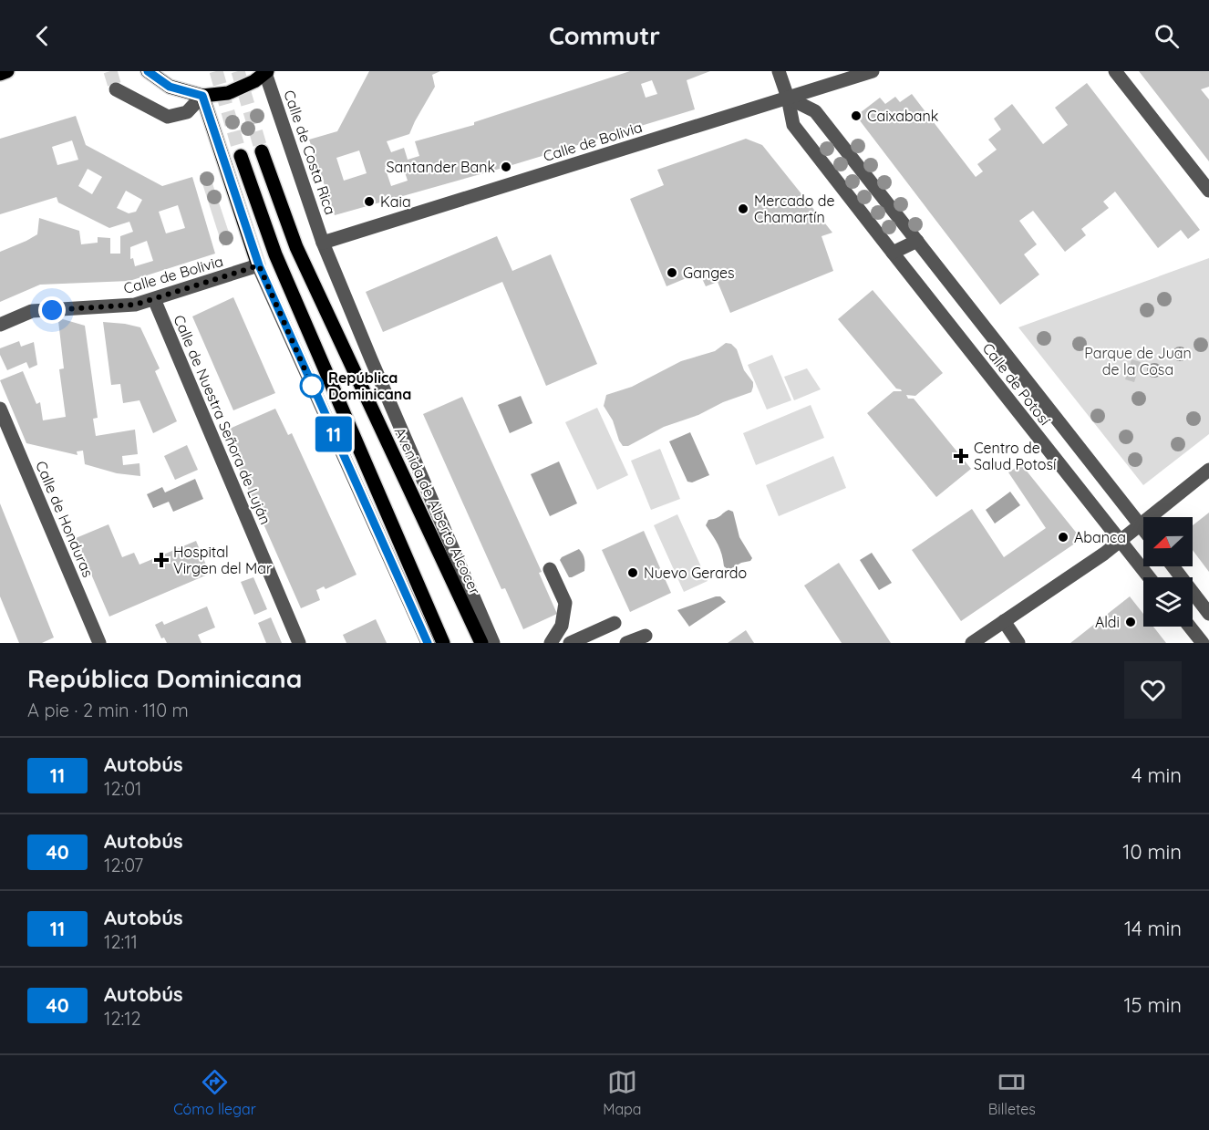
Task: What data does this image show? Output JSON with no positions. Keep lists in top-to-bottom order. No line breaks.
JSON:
{"streets":{"main road":["Avenida de Alberto Alcocer"],"street":["Calle de Bolivia","Calle de Costa Rica","Calle de Potosí","Calle de Nuestra Señora de Luján","Calle de Honduras"]},"crossings":[["Calle de Bolivia","Calle de Costa Rica"],["Calle de Bolivia","Calle de Potosí"],["Calle de Bolivia","Calle de Nuestra Señora de Luján"],["Calle de Bolivia","Avenida de Alberto Alcocer"],["Calle de Costa Rica","Avenida de Alberto Alcocer"]],"parks":["Parque de Juan de la Cosa"],"places":{"other":["Caixabank","Santander Bank","Kaia","Mercado de Chamartín","Ganges","República Dominicana","Abanca","Nuevo Gerardo","Aldi"],"health":["Centro de Salud Potosí","Hospital Virgen del Mar"]},"lines":["bus line 11"],"north":"left","page":{"header":"Commutr","on_map":"11","heading":["República Dominicana","A pie · 2 min · 110 m"],"list":[{"mark":"11","name":"Autobús","note":"12:01","value":"4 min"},{"mark":"40","name":"Autobús","note":"12:07","value":"10 min"},{"mark":"11","name":"Autobús","note":"12:11","value":"14 min"},{"mark":"40","name":"Autobús","note":"12:12","value":"15 min"}],"tabs":["Cómo llegar","Mapa","Billetes"]}}
